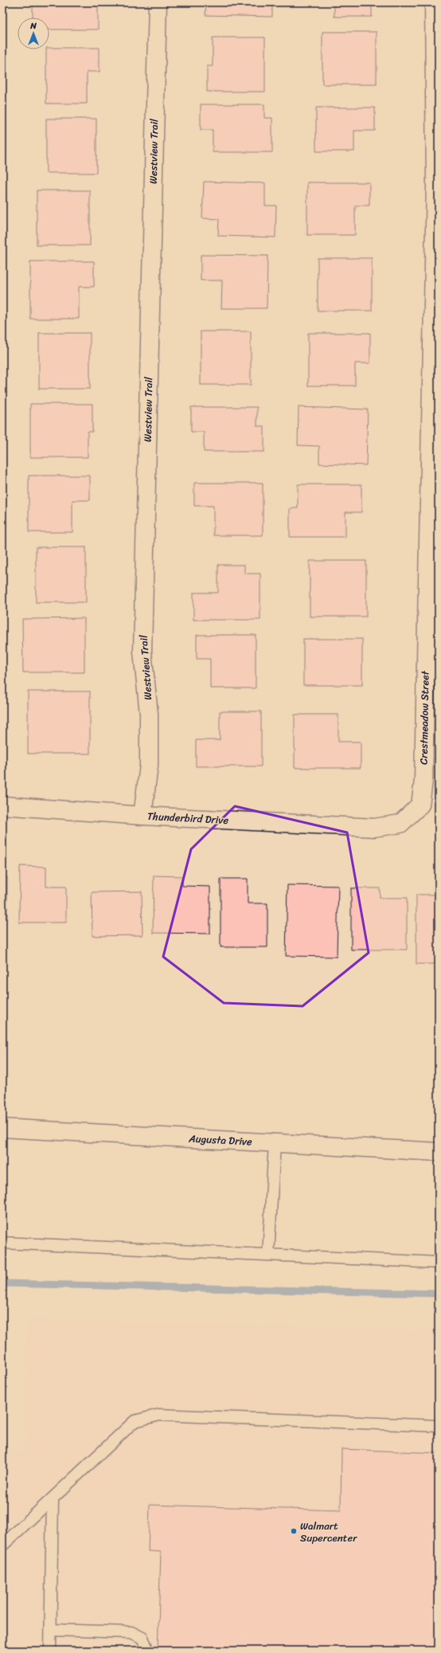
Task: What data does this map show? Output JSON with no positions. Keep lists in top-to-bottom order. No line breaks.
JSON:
{"streets":{"street":["Westview Trail","Crestmeadow Street","Thunderbird Drive","Augusta Drive"]},"crossings":[["Westview Trail","Thunderbird Drive"],["Crestmeadow Street","Thunderbird Drive"]],"places":["Walmart Supercenter"],"north":"top"}
